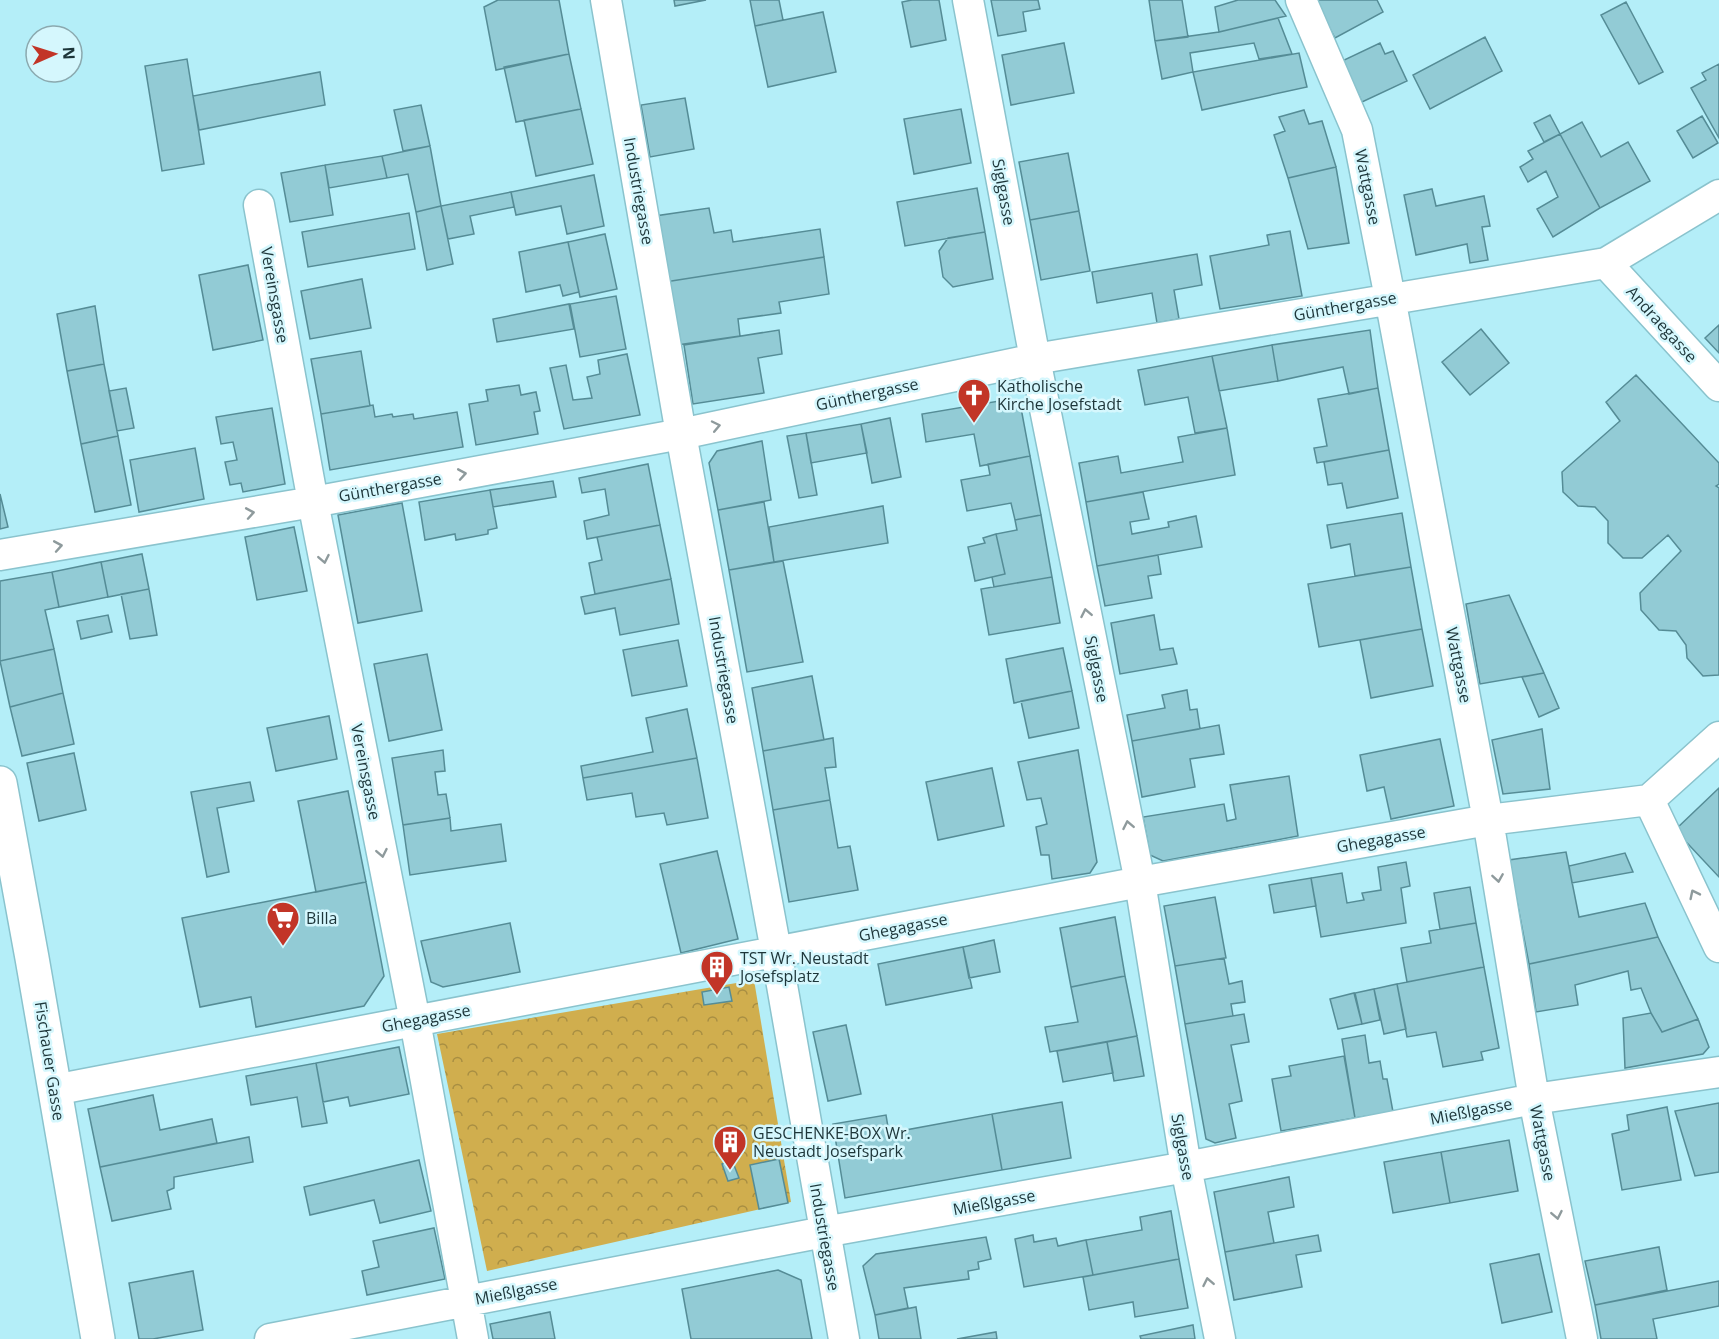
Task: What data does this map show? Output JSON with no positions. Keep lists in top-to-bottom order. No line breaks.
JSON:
{"streets":{"main road":["Fischauer Gasse"],"street":["Wattgasse","Industriegasse","Siglgasse","Vereinsgasse","Günthergasse","Andraegasse","Ghegagasse","Mießlgasse"]},"crossings":[["Wattgasse","Günthergasse"],["Wattgasse","Ghegagasse"],["Wattgasse","Mießlgasse"],["Industriegasse","Günthergasse"],["Industriegasse","Ghegagasse"],["Industriegasse","Mießlgasse"],["Siglgasse","Günthergasse"],["Siglgasse","Ghegagasse"],["Siglgasse","Mießlgasse"],["Vereinsgasse","Günthergasse"],["Vereinsgasse","Ghegagasse"],["Vereinsgasse","Mießlgasse"],["Günthergasse","Andraegasse"],["Ghegagasse","Fischauer Gasse"]],"one_way":["Siglgasse","Vereinsgasse","Günthergasse"],"places":{"church":["Katholische Kirche Josefstadt"],"supermarket":["Billa"],"building":["TST Wr. Neustadt Josefsplatz","GESCHENKE-BOX Wr. Neustadt Josefspark"]},"north":"right"}
